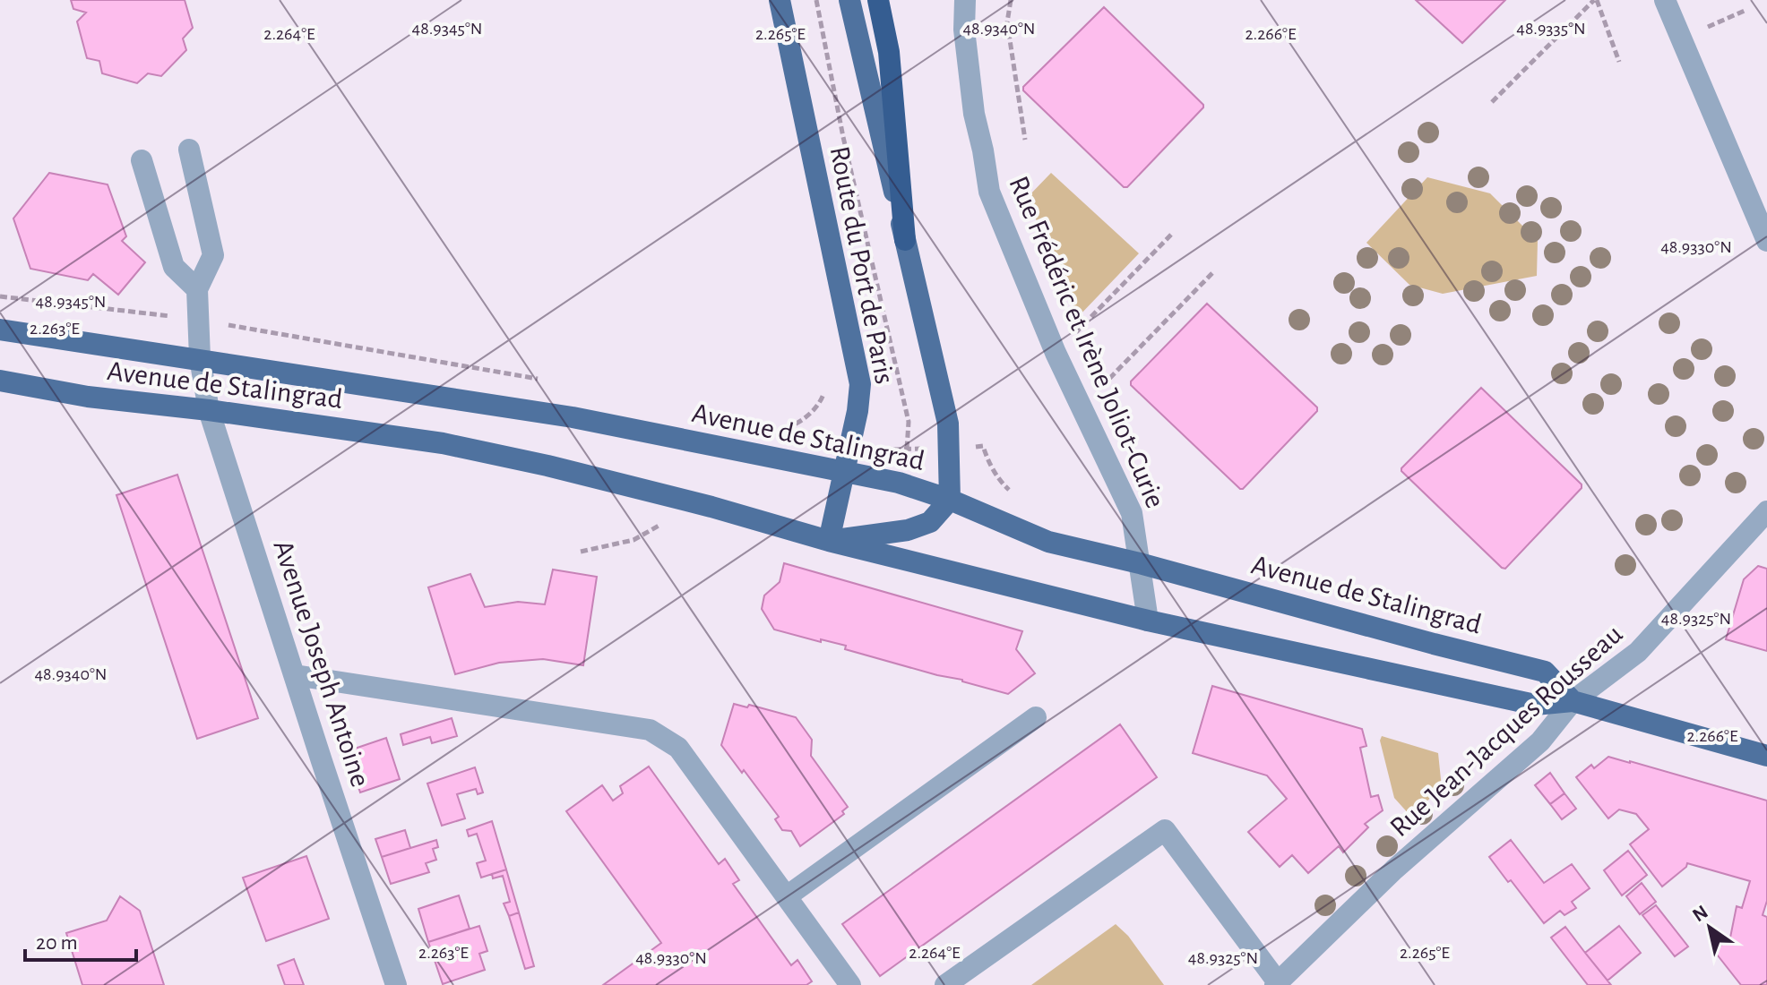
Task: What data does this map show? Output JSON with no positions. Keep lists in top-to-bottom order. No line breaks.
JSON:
{"streets":{"main road":["Route du Port de Paris","Avenue de Stalingrad"],"street":["Rue Frédéric et Irène Joliot-Curie","Avenue Joseph Antoine","Rue Jean-Jacques Rousseau"]},"crossings":[["Route du Port de Paris","Avenue de Stalingrad"],["Rue Frédéric et Irène Joliot-Curie","Avenue de Stalingrad"],["Avenue de Stalingrad","Avenue Joseph Antoine"],["Avenue de Stalingrad","Rue Jean-Jacques Rousseau"]],"scale_bar":"20 m","north":"top left","coordinates":["48.9345°N","48.9340°N","48.9335°N","2.264°E","2.265°E","2.266°E","48.9330°N","2.263°E","48.9325°N"]}
